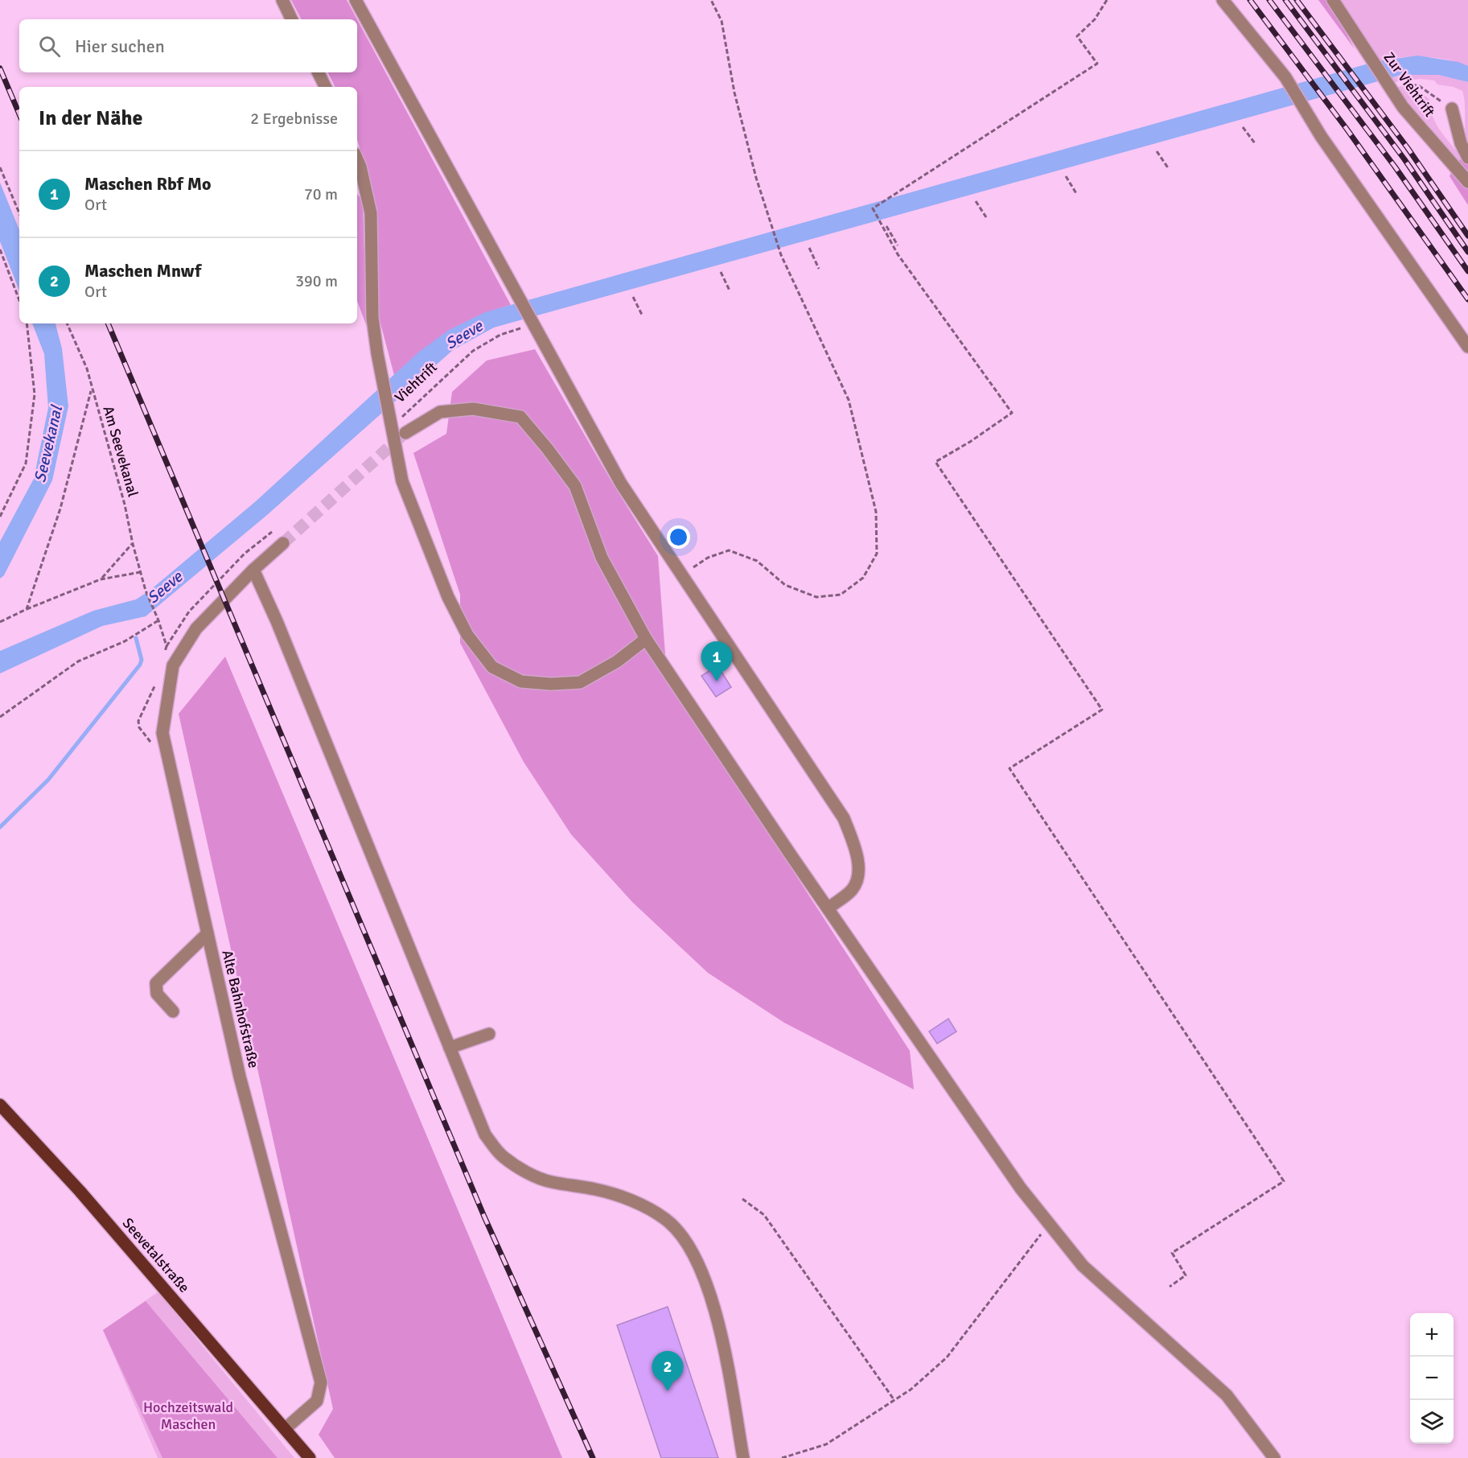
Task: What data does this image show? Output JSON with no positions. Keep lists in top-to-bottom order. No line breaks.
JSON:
{"streets":{"main road":["Seevetalstraße"],"street":["Zur Viehtrift","Alte Bahnhofstraße"],"path":["Viehtrift","Am Seevekanal"]},"crossings":[["Alte Bahnhofstraße","Seevetalstraße"]],"water":["Seeve","Seevekanal"],"parks":["Hochzeitswald Maschen"],"page":{"search":"Hier suchen","heading":["In der Nähe","2 Ergebnisse"],"list":[{"mark":"1","name":"Maschen Rbf Mo","note":"Ort","value":"70 m"},{"mark":"2","name":"Maschen Mnwf","note":"Ort","value":"390 m"}],"pins":["1","2"],"map_buttons":["+","−"]}}
